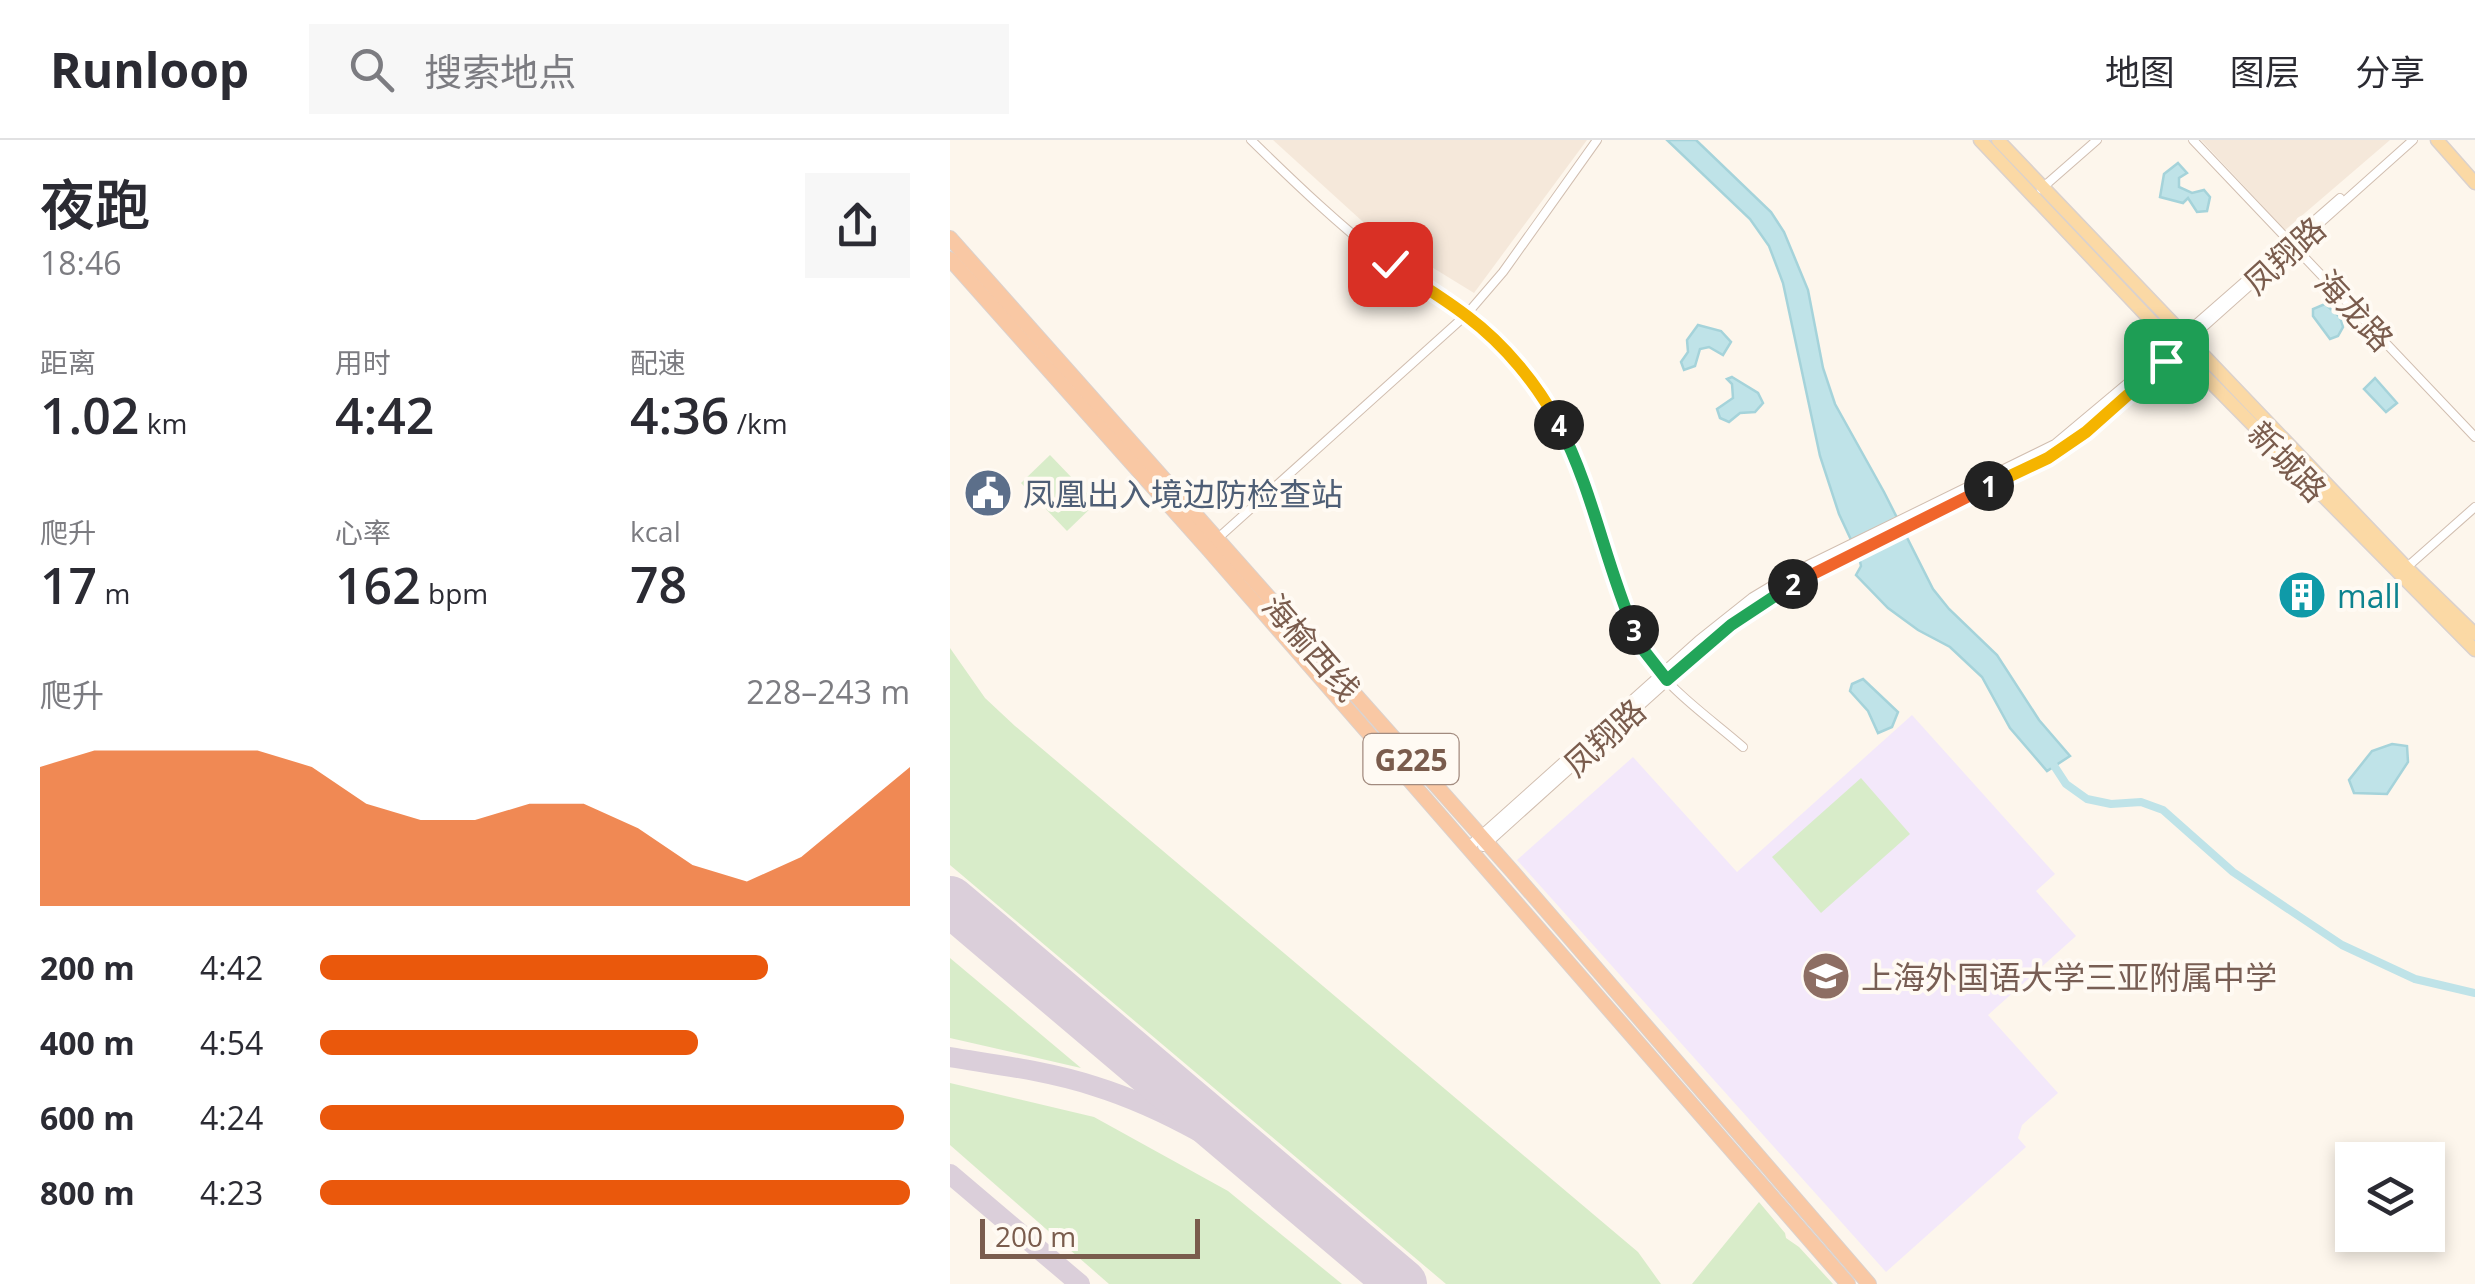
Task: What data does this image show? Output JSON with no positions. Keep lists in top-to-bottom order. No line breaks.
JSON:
{"streets":{"highway":["海榆西线","G225"],"main road":["新城路"],"street":["凤翔路","海龙路"]},"crossings":[["凤翔路","海龙路"],["凤翔路","新城路"],["凤翔路","海榆西线"]],"places":{"public building":["凤凰出入境边防检查站"],"building":["mall"],"school or university":["上海外国语大学三亚附属中学"]},"scale_bar":"200 m","page":{"header":"Runloop","search":"搜索地点","nav":["地图","图层","分享"],"heading":["夜跑","18:46"],"stats":[["距离","1.02 km"],["用时","4:42"],["配速","4:36 /km"],["爬升","17 m"],["心率","162 bpm"],["kcal","78"]],"pins":["4","1","2","3"],"chart":["爬升","228–243 m"],"list":[{"name":"200 m","note":"4:42"},{"name":"400 m","note":"4:54"},{"name":"600 m","note":"4:24"},{"name":"800 m","note":"4:23"}],"scale":"200 m"}}
